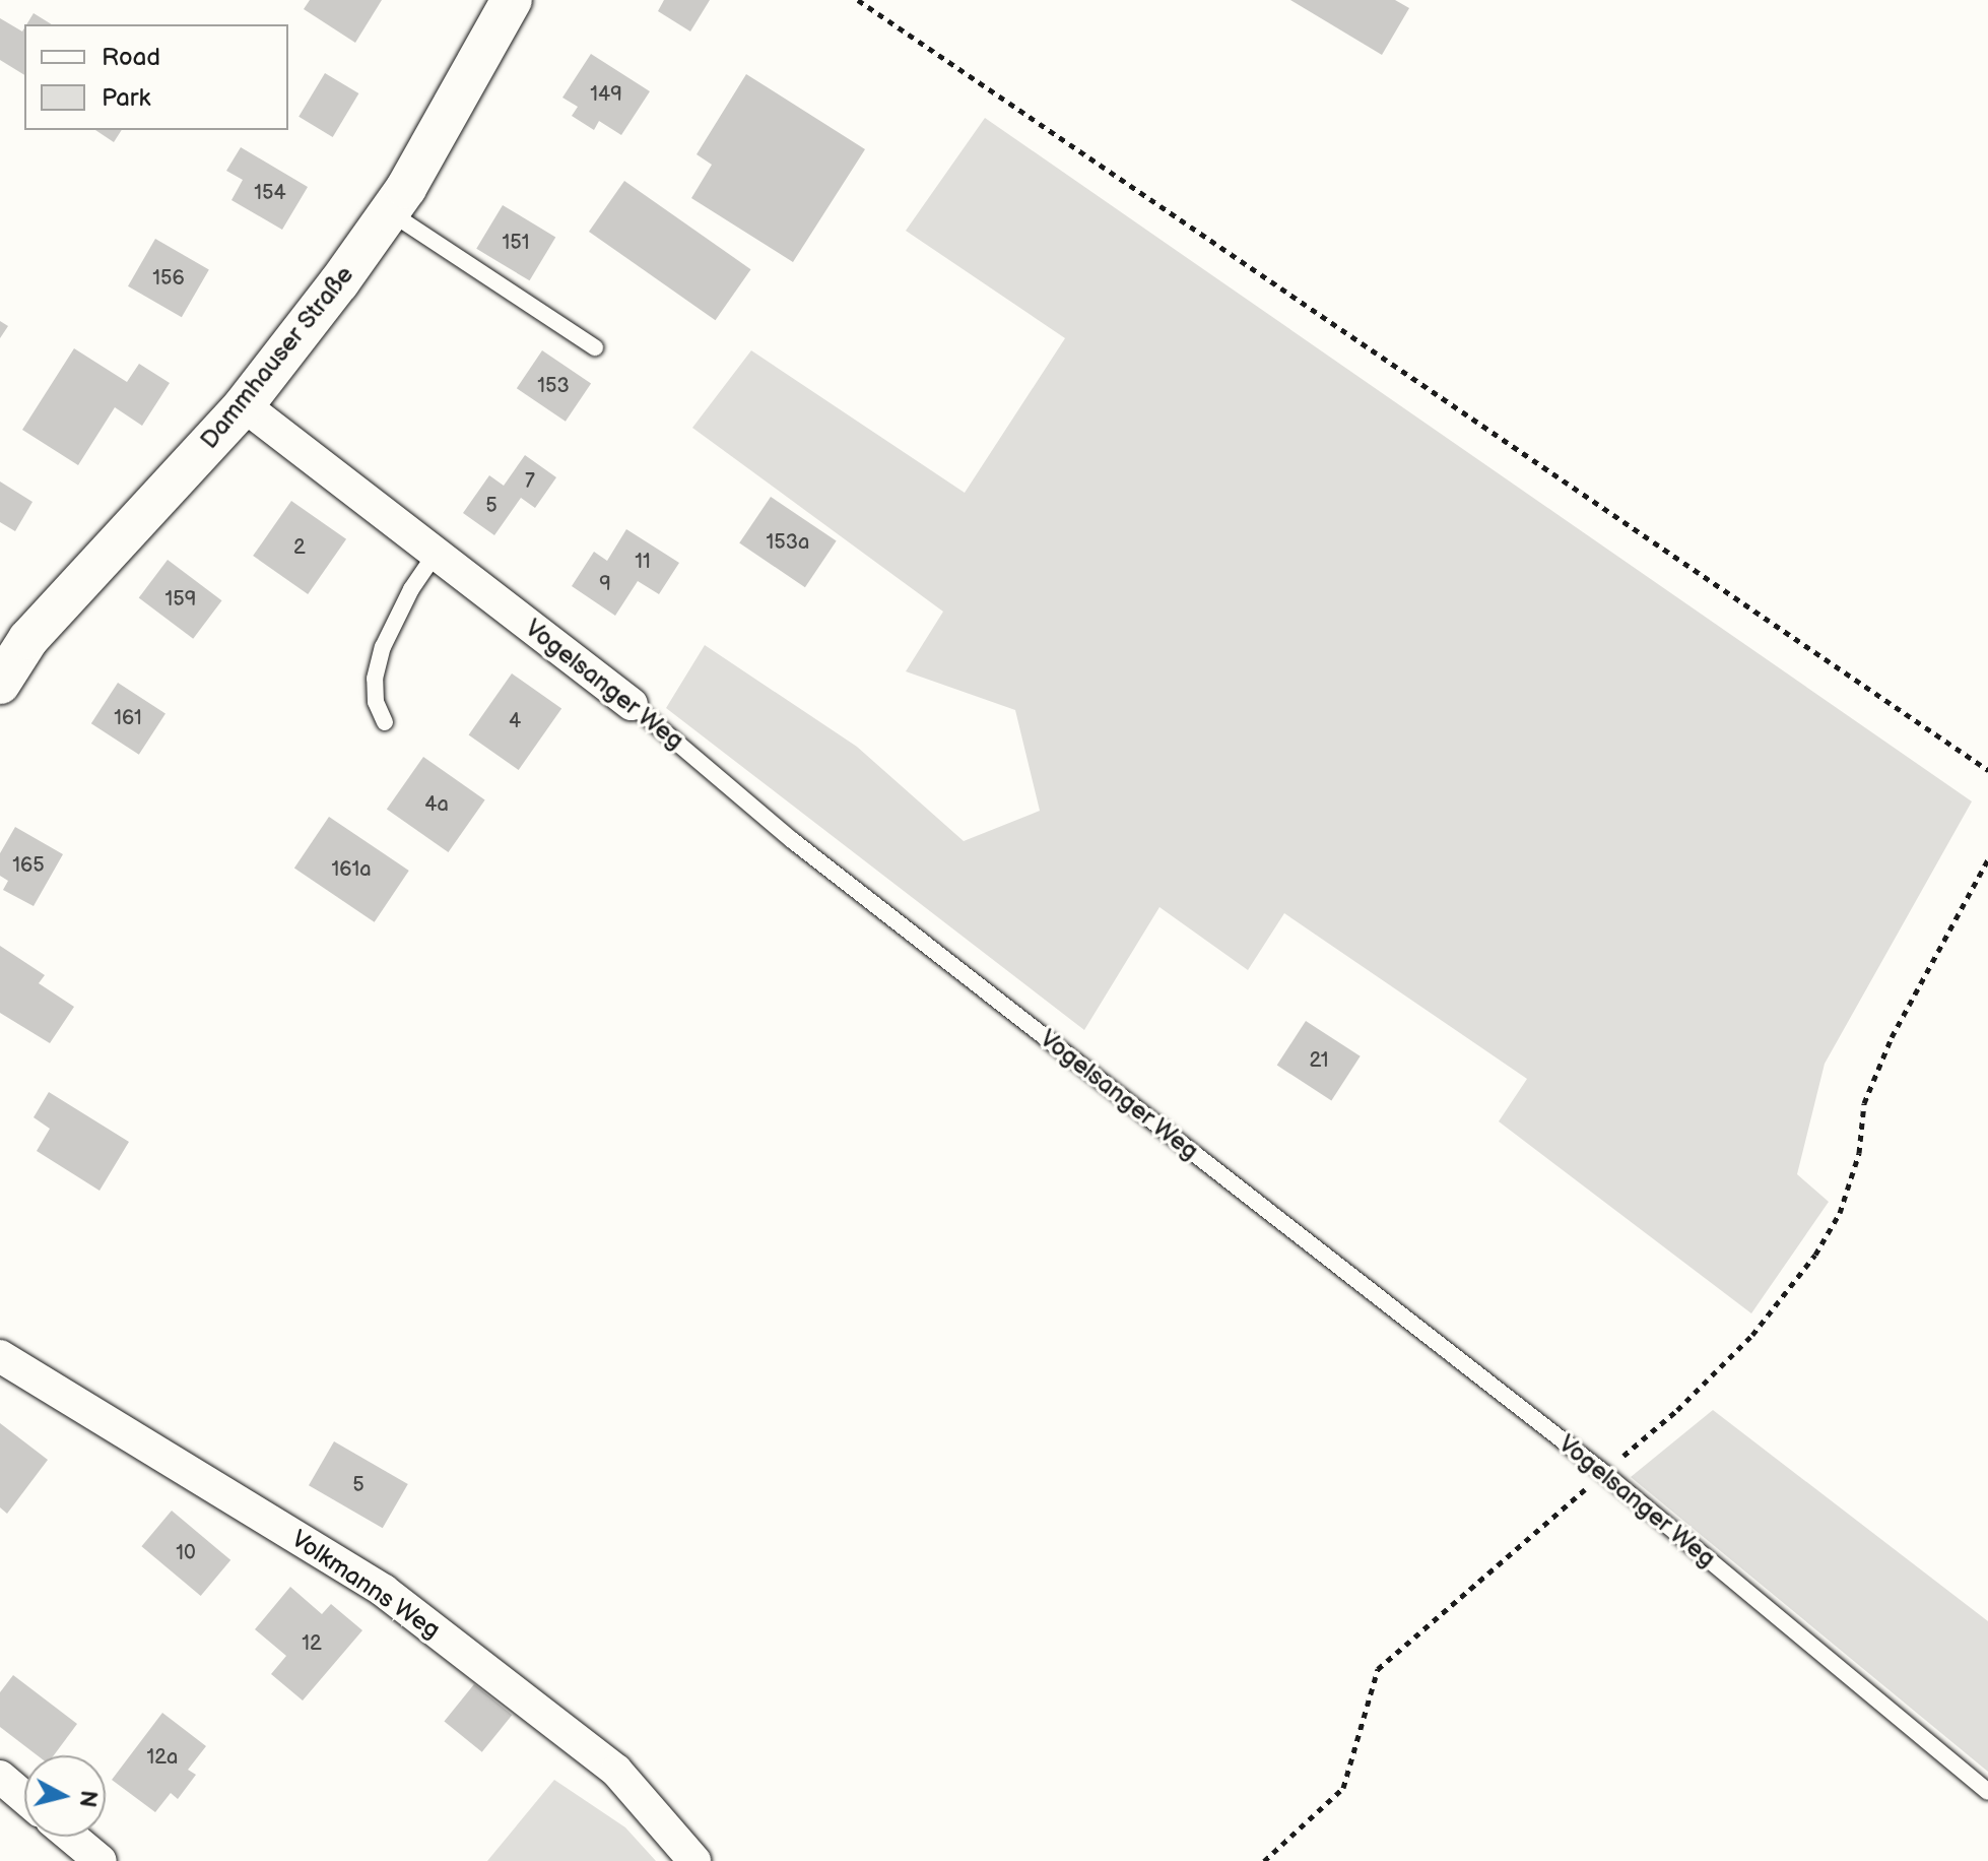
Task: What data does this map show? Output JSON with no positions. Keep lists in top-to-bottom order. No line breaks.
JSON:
{"streets":{"street":["Dammhauser Straße","Vogelsanger Weg","Volkmanns Weg"]},"crossings":[["Dammhauser Straße","Vogelsanger Weg"]],"house_numbers":["149","154","151","156","153","7","5","153a","2","11","9","159","161","4","4a","165","161a","21","5","10","12","12a"],"legend":["Road","Park"],"north":"right"}
